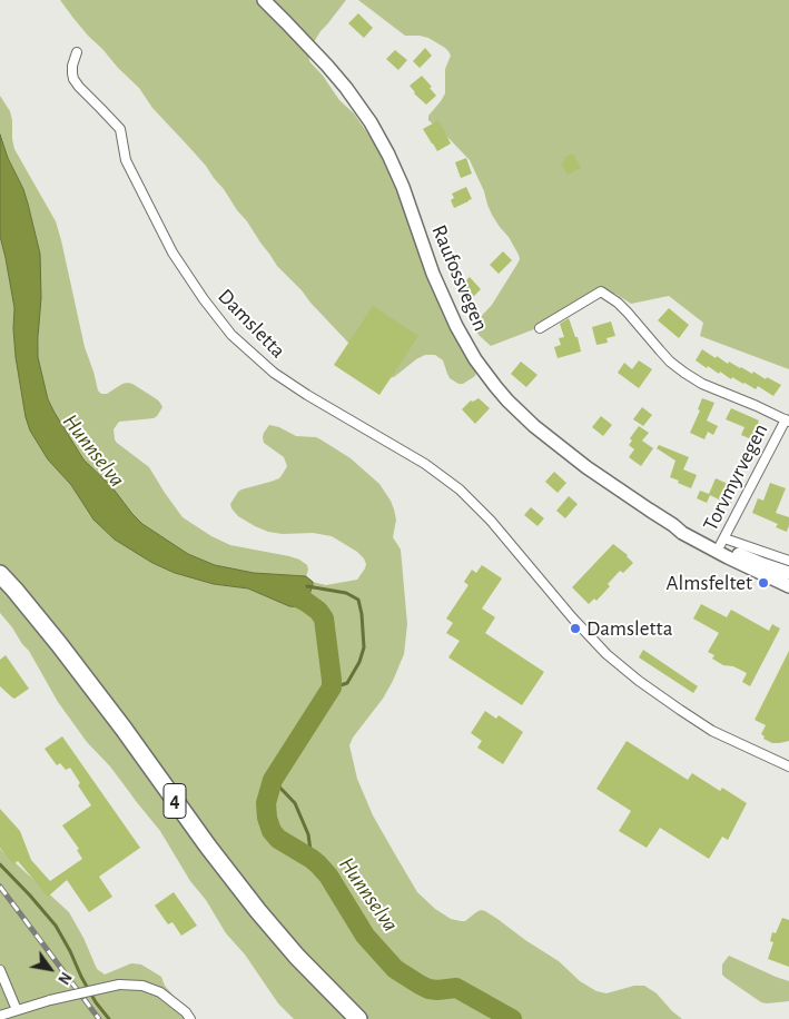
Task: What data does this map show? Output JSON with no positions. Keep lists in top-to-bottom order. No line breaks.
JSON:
{"streets":{"highway":["4"],"main road":["Raufossvegen"],"street":["Damsletta","Torvmyrvegen"]},"crossings":[["Raufossvegen","Torvmyrvegen"]],"water":["Hunnselva"],"places":["Almsfeltet","Damsletta"],"north":"bottom right"}
